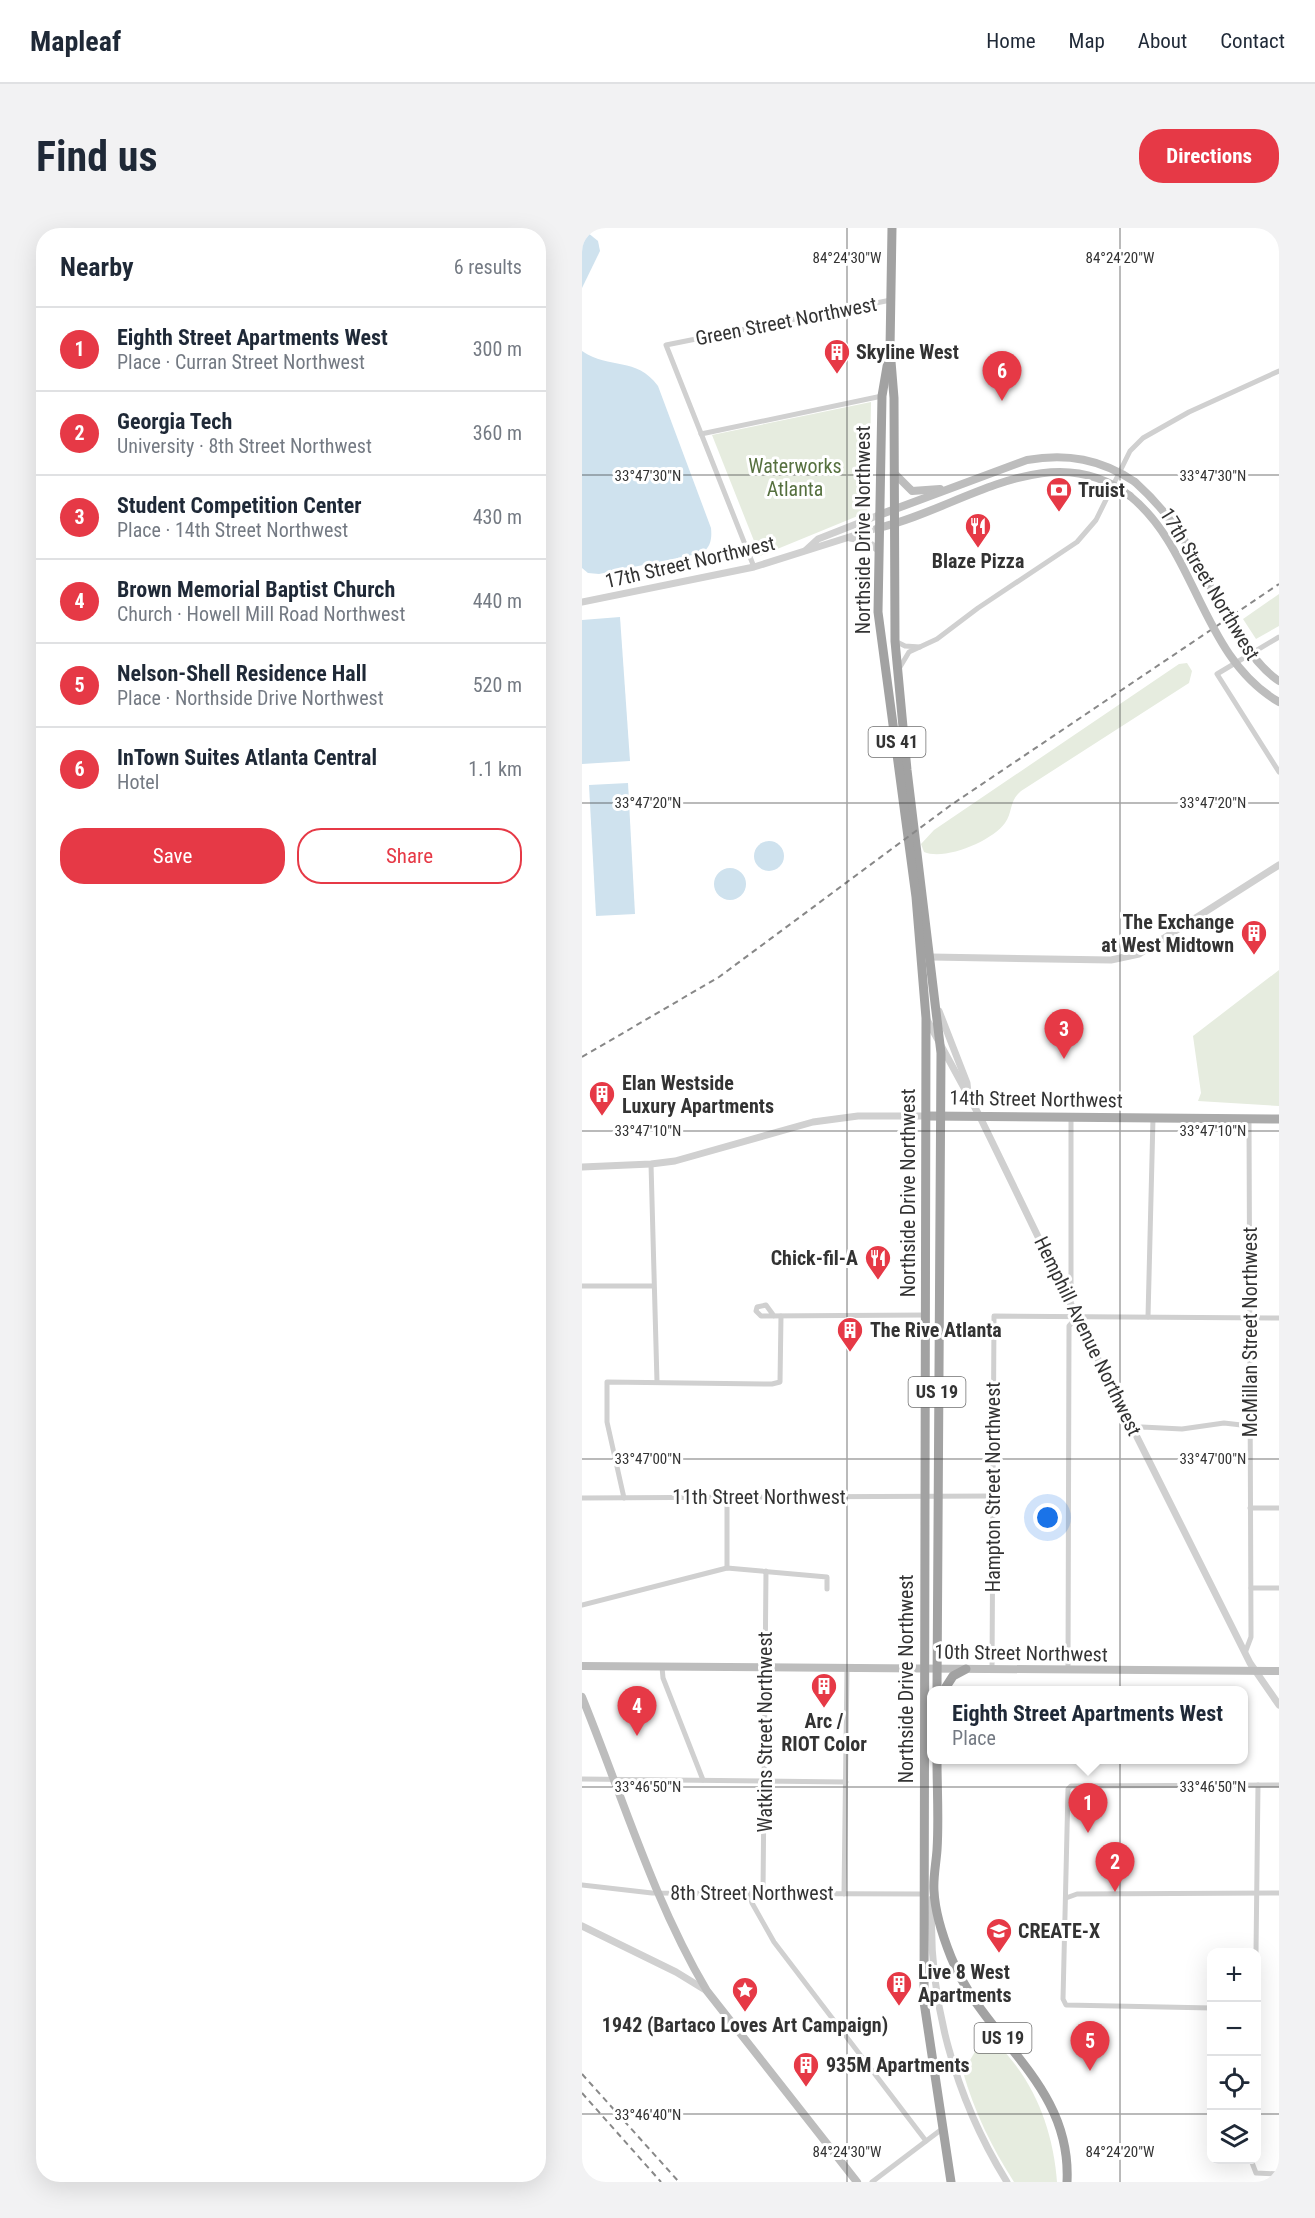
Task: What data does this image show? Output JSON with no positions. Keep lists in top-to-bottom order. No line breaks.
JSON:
{"streets":{"highway":["Northside Drive Northwest","US 41","US 19"],"main road":["17th Street Northwest","14th Street Northwest","10th Street Northwest"],"street":["Green Street Northwest","McMillan Street Northwest","Hemphill Avenue Northwest","Hampton Street Northwest","11th Street Northwest","Watkins Street Northwest","8th Street Northwest"]},"crossings":[["Green Street Northwest","Northside Drive Northwest"],["Northside Drive Northwest","17th Street Northwest"],["Northside Drive Northwest","14th Street Northwest"],["Northside Drive Northwest","Hemphill Avenue Northwest"],["Northside Drive Northwest","11th Street Northwest"],["Northside Drive Northwest","10th Street Northwest"],["Northside Drive Northwest","8th Street Northwest"],["14th Street Northwest","McMillan Street Northwest"],["14th Street Northwest","Hemphill Avenue Northwest"],["McMillan Street Northwest","Hemphill Avenue Northwest"],["Hemphill Avenue Northwest","Hampton Street Northwest"],["Hemphill Avenue Northwest","10th Street Northwest"],["Hampton Street Northwest","11th Street Northwest"],["Hampton Street Northwest","10th Street Northwest"],["10th Street Northwest","Watkins Street Northwest"],["Watkins Street Northwest","8th Street Northwest"]],"parks":["Waterworks Atlanta"],"places":{"building":["Skyline West","The Exchange at West Midtown","Elan Westside Luxury Apartments","The Rive Atlanta","Arc / RIOT Color","Live 8 West Apartments","935M Apartments"],"bank":["Truist"],"restaurant":["Blaze Pizza","Chick-fil-A"],"school or university":["CREATE-X"],"place":["1942 (Bartaco Loves Art Campaign)"]},"page":{"header":"Mapleaf","nav":["Home","Map","About","Contact"],"buttons":["Directions",["Save","Share"]],"title":"Find us","heading":["Nearby","6 results"],"list":[{"mark":"1","name":"Eighth Street Apartments West","note":"Place · Curran Street Northwest","value":"300 m"},{"mark":"2","name":"Georgia Tech","note":"University · 8th Street Northwest","value":"360 m"},{"mark":"3","name":"Student Competition Center","note":"Place · 14th Street Northwest","value":"430 m"},{"mark":"4","name":"Brown Memorial Baptist Church","note":"Church · Howell Mill Road Northwest","value":"440 m"},{"mark":"5","name":"Nelson-Shell Residence Hall","note":"Place · Northside Drive Northwest","value":"520 m"},{"mark":"6","name":"InTown Suites Atlanta Central","note":"Hotel","value":"1.1 km"}],"pins":["6","3","4","1","2","5"],"popup":["Eighth Street Apartments West","Place"],"map_buttons":["+","−"]},"coordinates":["84°24'30\"W","84°24'20\"W","33°47'30\"N","33°47'20\"N","33°47'10\"N","33°47'00\"N","33°46'50\"N","33°46'40\"N"]}
